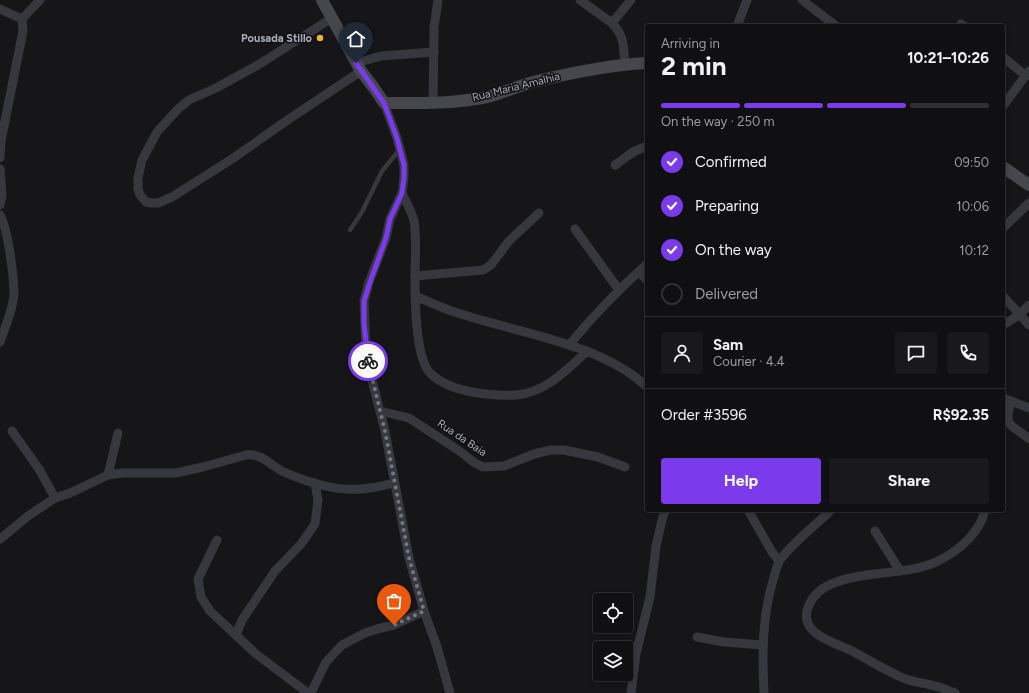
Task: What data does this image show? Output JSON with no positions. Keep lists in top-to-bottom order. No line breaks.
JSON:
{"streets":{"street":["Rua Maria Amalhia","Rua da Baia"]},"places":["Pousada Stillo"],"page":{"heading":["2 min","Arriving in","10:21–10:26"],"panel":["Sam","Courier · 4.4","Order #3596","R$92.35"],"bar":"On the way · 250 m","list":[["Confirmed","09:50"],["Preparing","10:06"],["On the way","10:12"],"Delivered"],"buttons":["Help","Share"]}}
